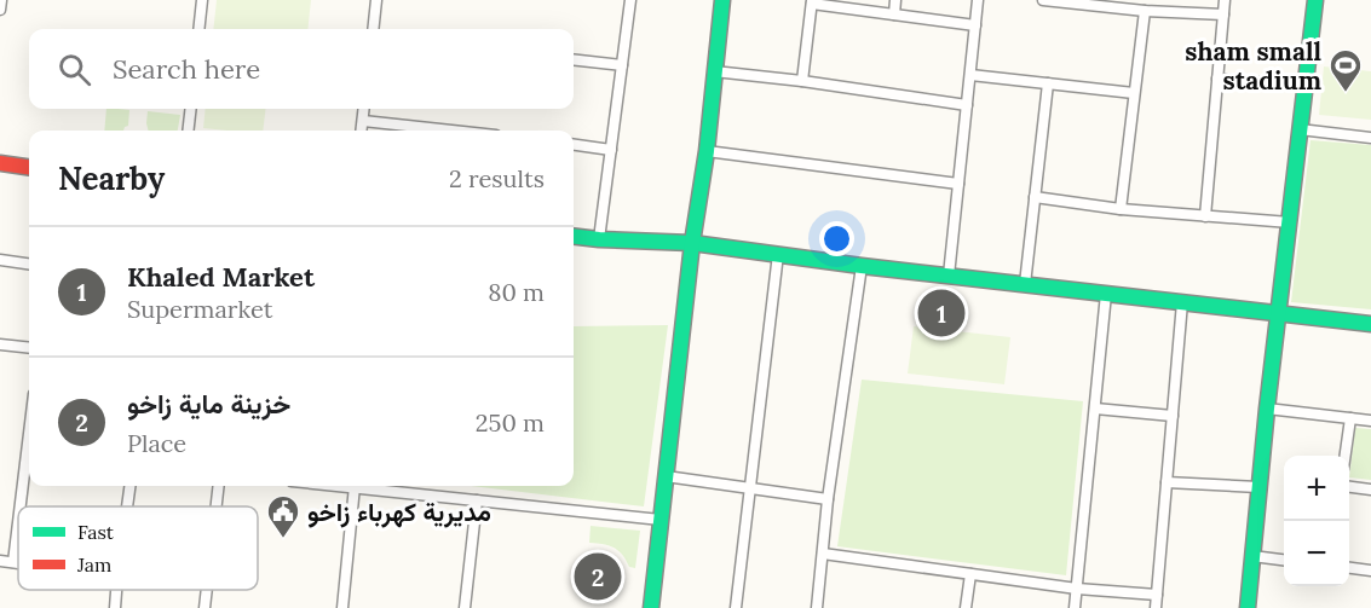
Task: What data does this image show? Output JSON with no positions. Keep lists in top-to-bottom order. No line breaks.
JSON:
{"places":{"sports":["sham small stadium"],"public building":["مديرية كهرباء زاخو"]},"legend":["Fast","Jam"],"page":{"search":"Search here","heading":["Nearby","2 results"],"list":[{"mark":"1","name":"Khaled Market","note":"Supermarket","value":"80 m"},{"mark":"2","name":"خزينة ماية زاخو","note":"Place","value":"250 m"}],"pins":["1","2"],"map_buttons":["+","−"]}}
